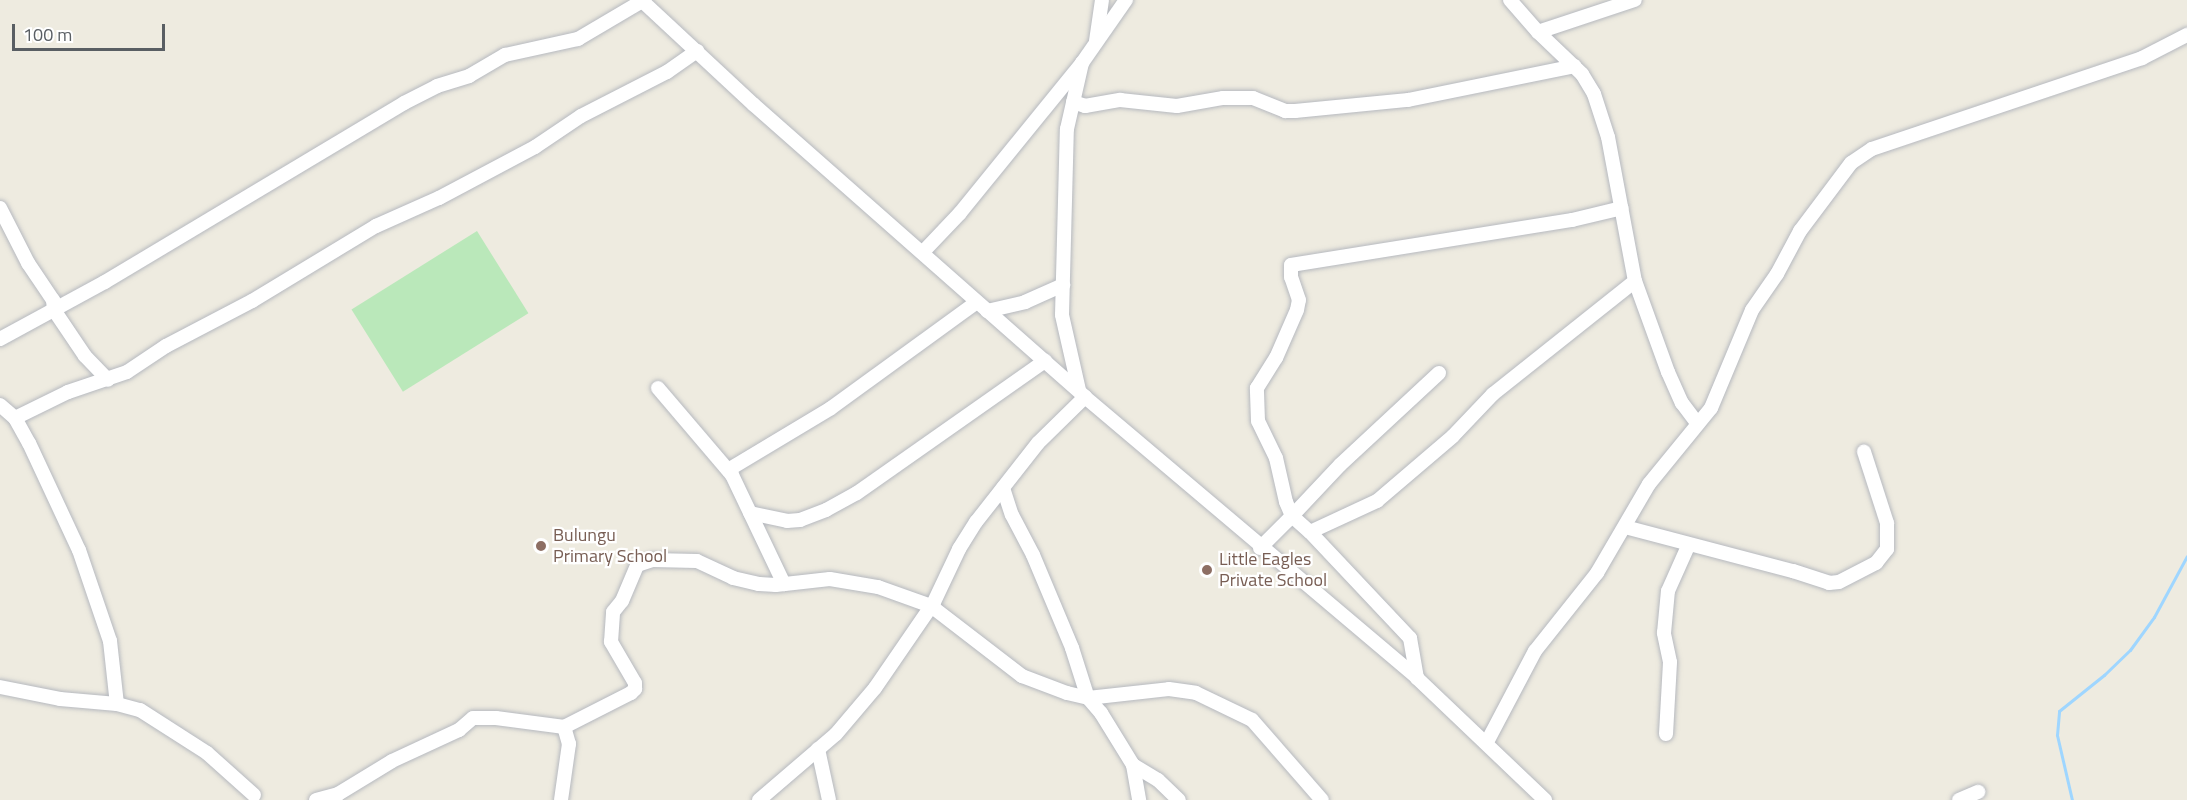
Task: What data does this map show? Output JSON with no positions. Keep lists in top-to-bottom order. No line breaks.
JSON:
{"places":["Bulungu Primary School","Little Eagles Private School"],"scale_bar":"100 m"}
